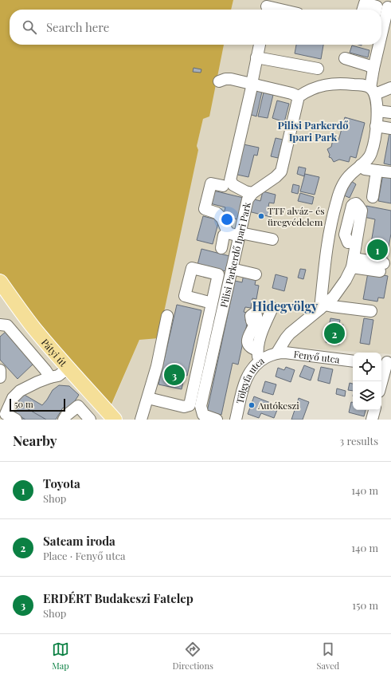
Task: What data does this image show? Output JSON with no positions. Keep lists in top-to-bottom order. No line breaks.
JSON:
{"streets":{"main road":["Pátyi út"],"street":["Pilisi Parkerdő Ipari Park","Fenyő utca","Tölgyfa utca"]},"crossings":[["Fenyő utca","Tölgyfa utca"]],"districts":["Pilisi Parkerdő Ipari Park","Hidegvölgy"],"places":["TTF alváz- és üregvédelem","Autókeszi"],"scale_bar":"50 m","page":{"search":"Search here","pins":["1","2","3"],"scale":"50 m","heading":["Nearby","3 results"],"list":[{"mark":"1","name":"Toyota","note":"Shop","value":"140 m"},{"mark":"2","name":"Sateam iroda","note":"Place · Fenyő utca","value":"140 m"},{"mark":"3","name":"ERDÉRT Budakeszi Fatelep","note":"Shop","value":"150 m"}],"nav":["Map","Directions","Saved"]}}
